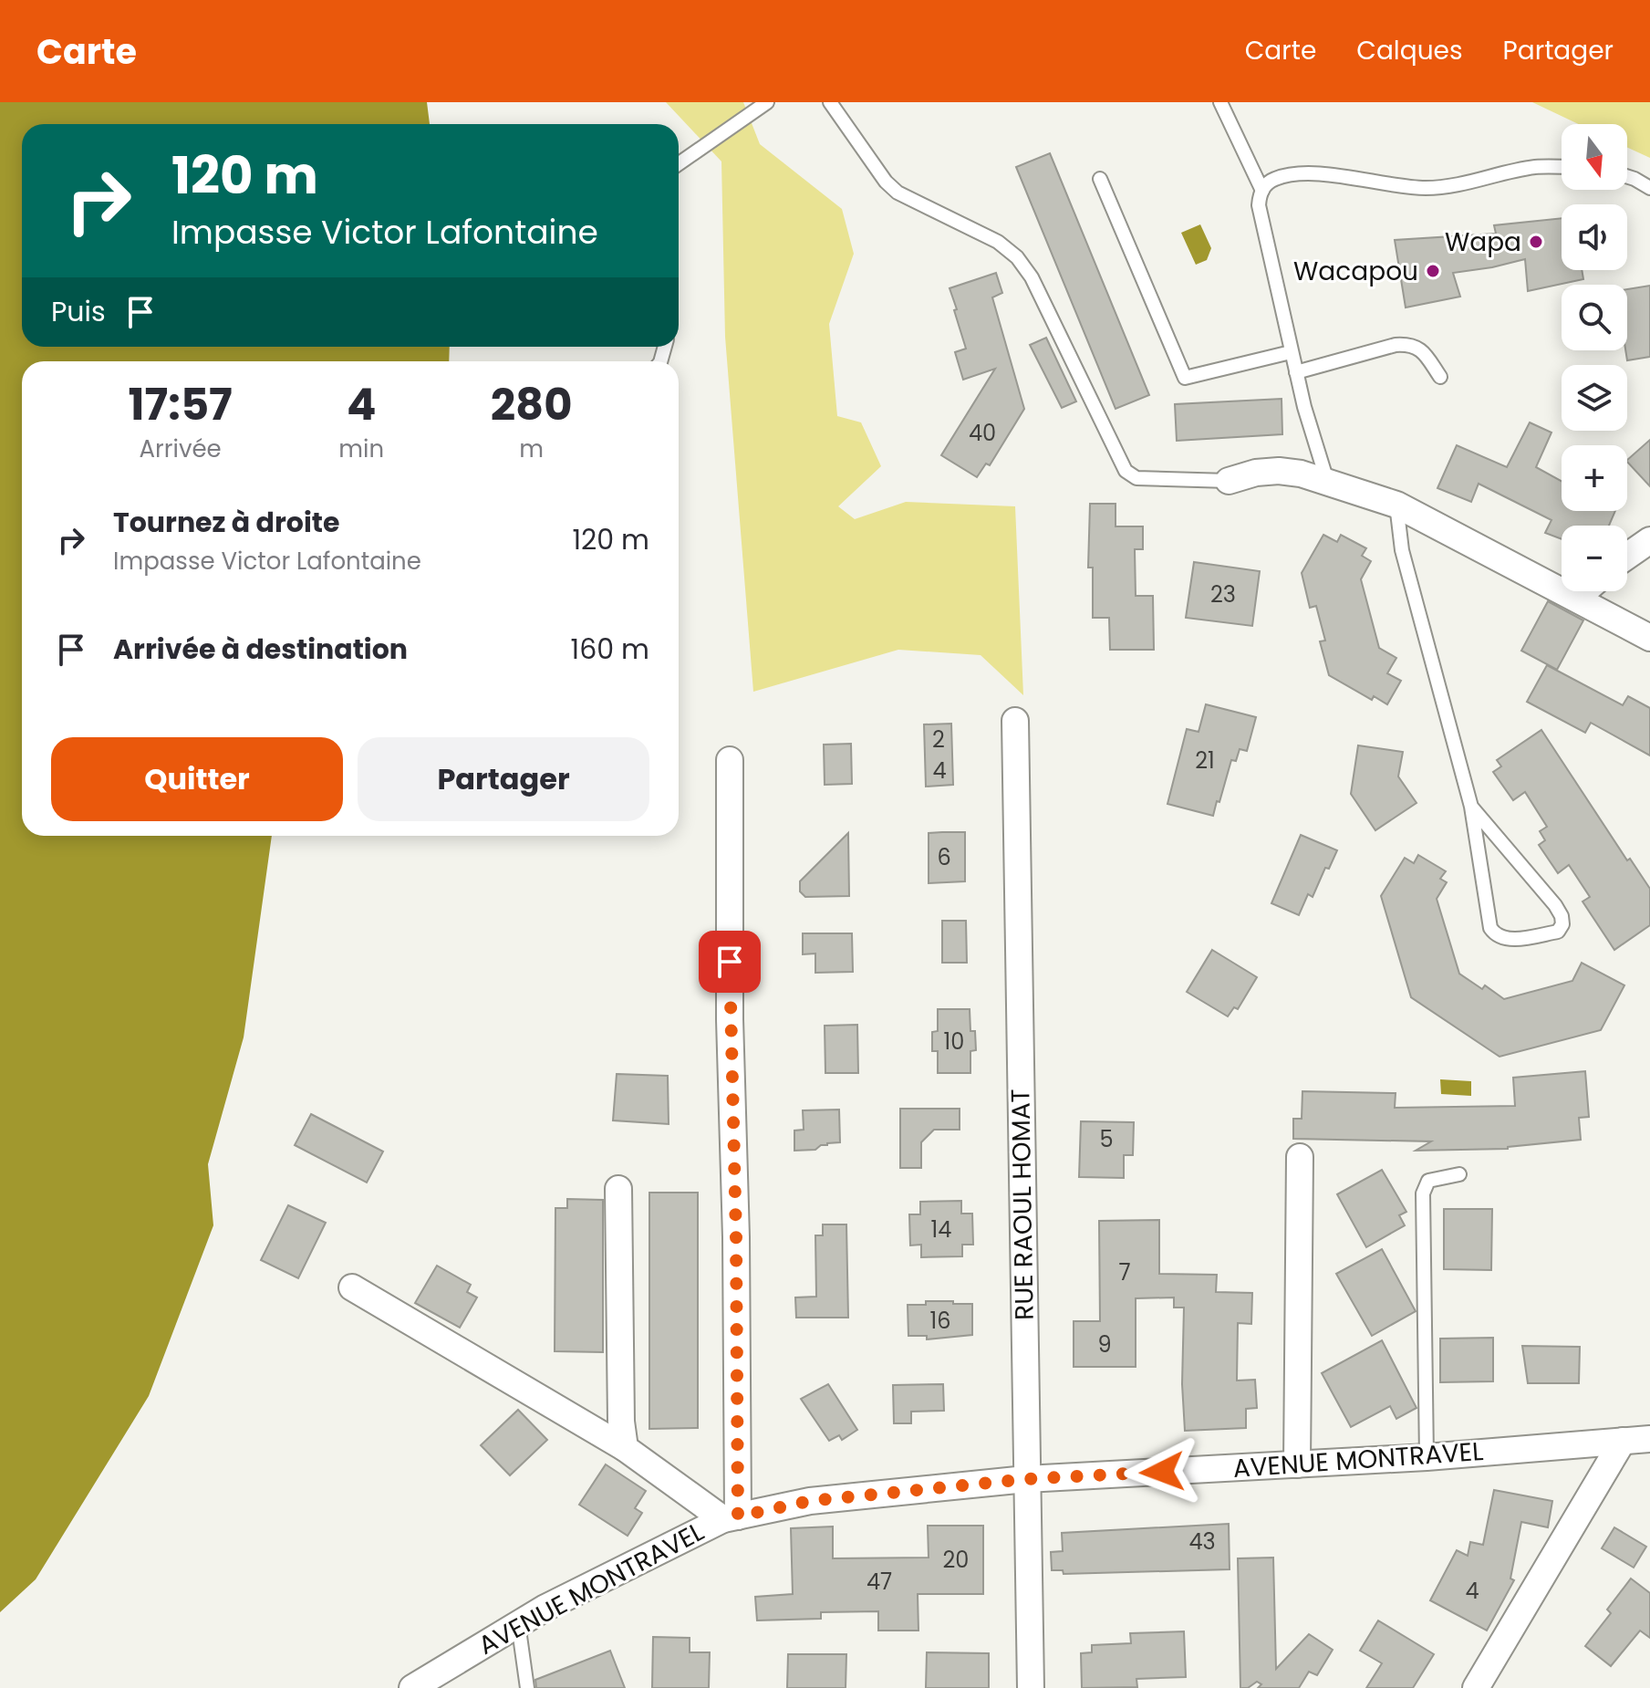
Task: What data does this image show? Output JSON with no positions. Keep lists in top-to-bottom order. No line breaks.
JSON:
{"streets":{"street":["RUE RAOUL HOMAT","AVENUE MONTRAVEL"]},"crossings":[["RUE RAOUL HOMAT","AVENUE MONTRAVEL"]],"places":["Wapa","Wacapou"],"house_numbers":["40","23","2","21","4","6","10","5","14","7","16","9","43","20","47","4"],"north":"bottom","page":{"header":"Carte","nav":["Carte","Calques","Partager"],"map_buttons":["+","−"],"turn":["120 m","Impasse Victor Lafontaine"],"then":"Puis","eta":["17:57","Arrivée","4","min","280","m"],"list":[{"name":"Tournez à droite","note":"Impasse Victor Lafontaine","value":"120 m"},{"name":"Arrivée à destination","value":"160 m"}],"buttons":["Quitter","Partager"]}}
